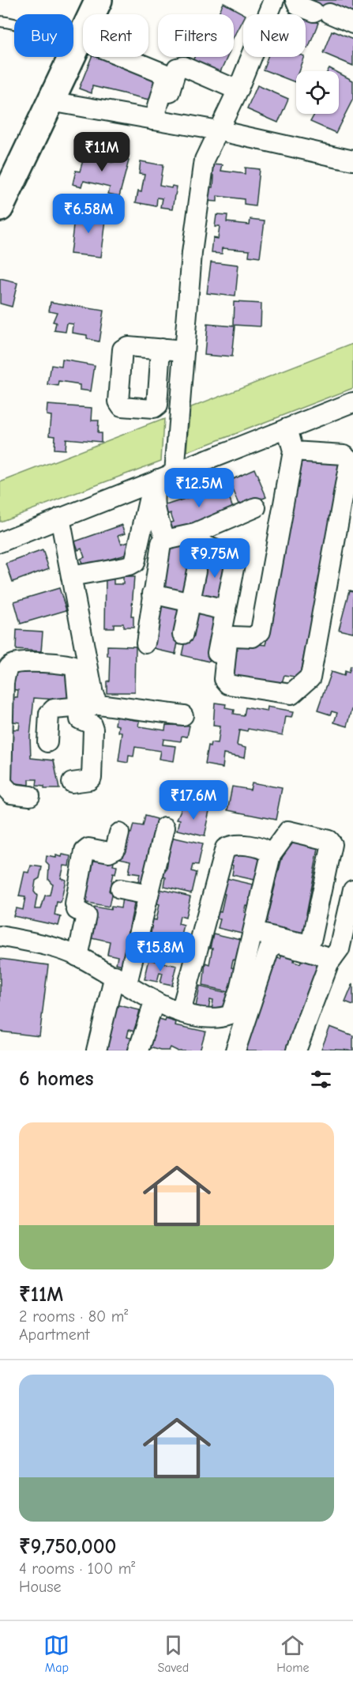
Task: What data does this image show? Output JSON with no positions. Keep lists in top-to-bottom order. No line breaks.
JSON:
{"page":{"chip":["Buy","Rent","Filters","New"],"price":["₹11M","₹6.58M","₹12.5M","₹9.75M","₹17.6M","₹15.8M"],"heading":"6 homes","list":[{"name":"₹11M","note":"2 rooms · 80 m² · Apartment"},{"name":"₹9,750,000","note":"4 rooms · 100 m² · House"}],"tabs":["Map","Saved","Home"]}}
